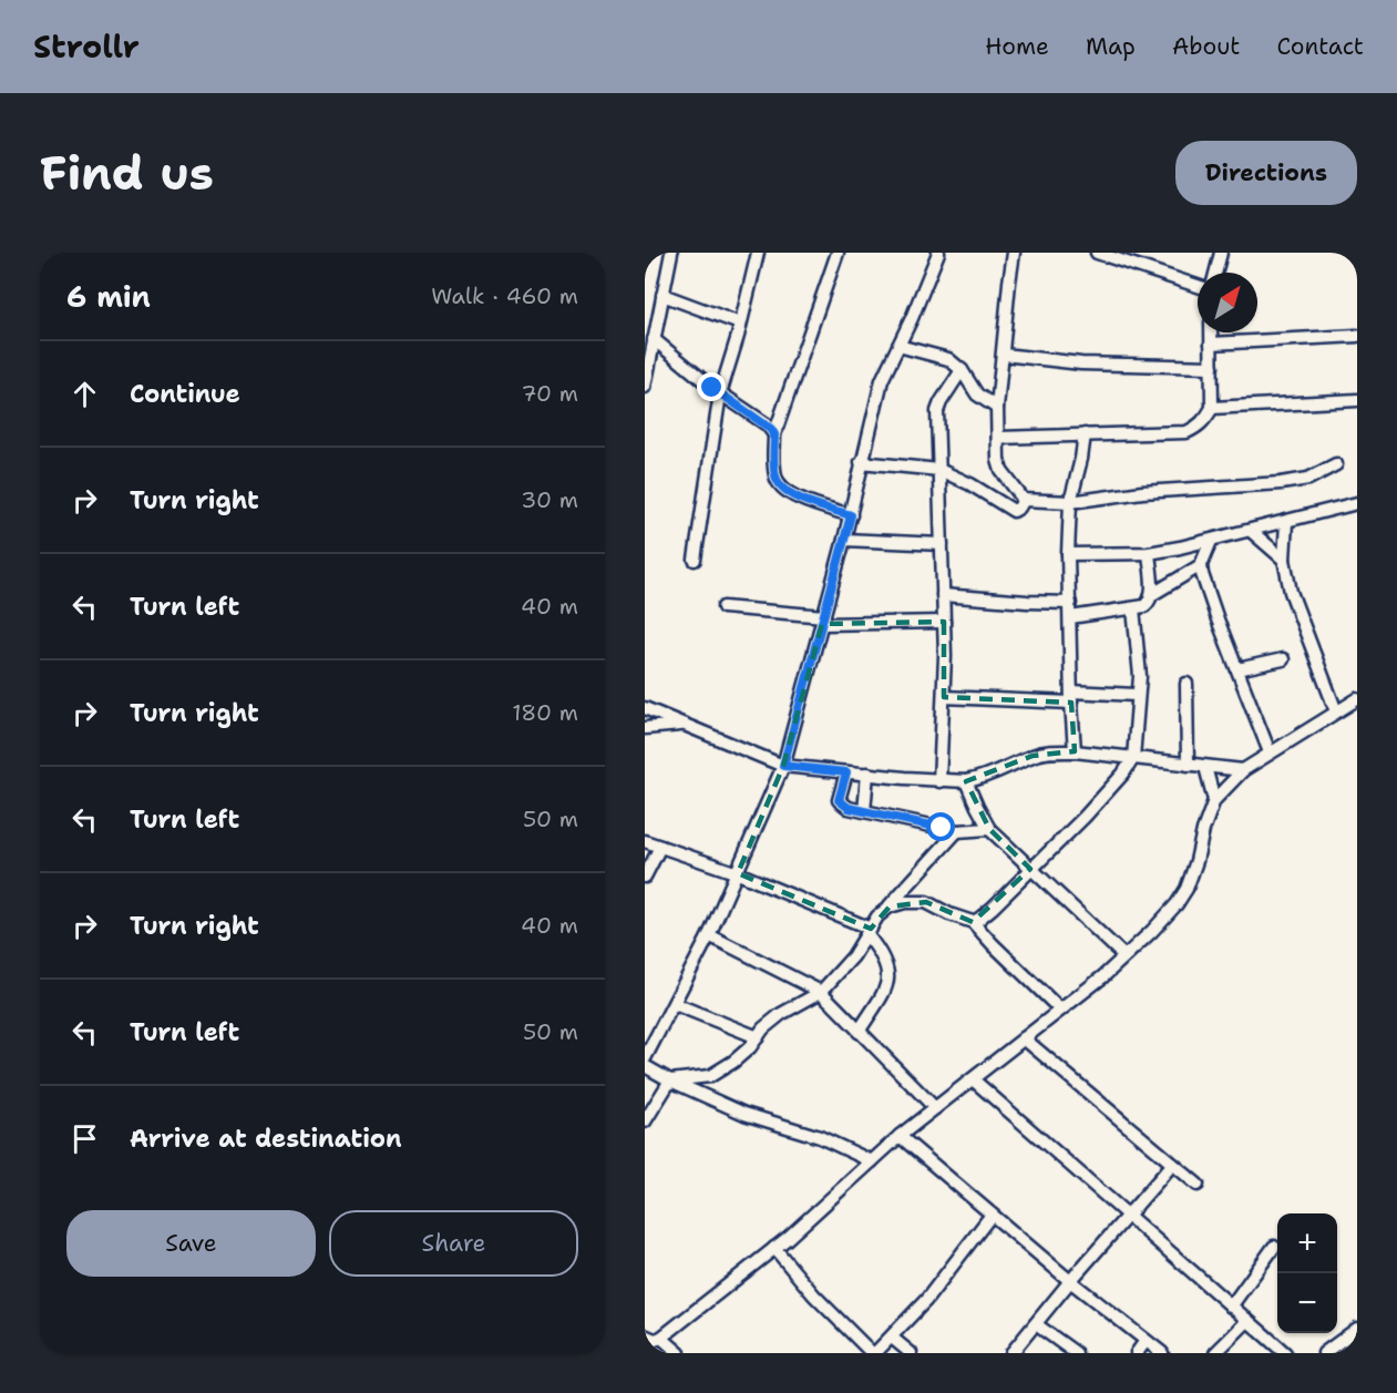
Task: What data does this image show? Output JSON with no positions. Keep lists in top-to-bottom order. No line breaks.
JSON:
{"north":"top right","page":{"header":"Strollr","nav":["Home","Map","About","Contact"],"buttons":["Directions",["Save","Share"]],"title":"Find us","heading":["6 min","Walk · 460 m"],"list":[["Continue","70 m"],["Turn right","30 m"],["Turn left","40 m"],["Turn right","180 m"],["Turn left","50 m"],["Turn right","40 m"],["Turn left","50 m"],"Arrive at destination"],"map_buttons":["+","−"]}}
